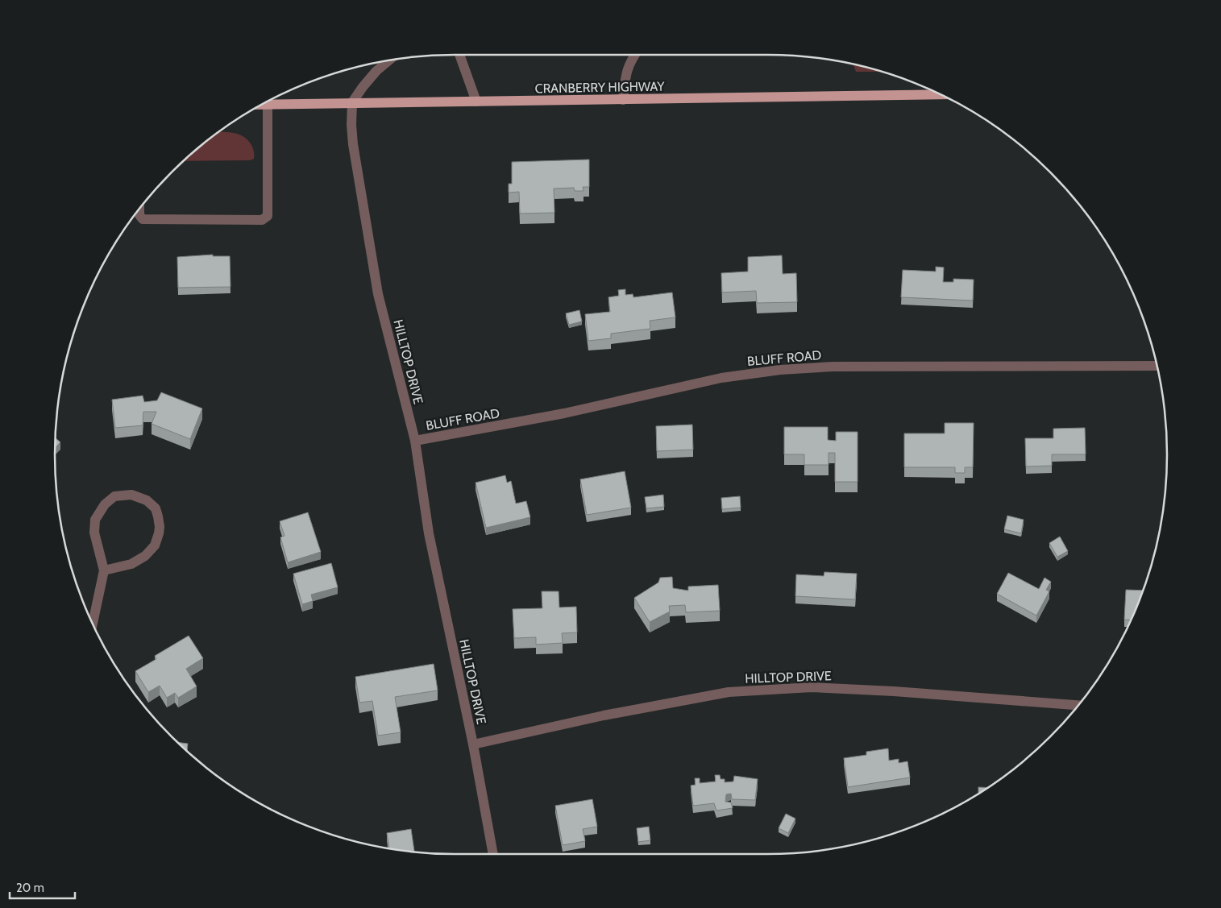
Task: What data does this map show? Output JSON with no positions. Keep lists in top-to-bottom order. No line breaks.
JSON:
{"streets":{"main road":["CRANBERRY HIGHWAY"],"street":["BLUFF ROAD","HILLTOP DRIVE"]},"crossings":[["CRANBERRY HIGHWAY","HILLTOP DRIVE"],["BLUFF ROAD","HILLTOP DRIVE"]],"scale_bar":"20 m"}
